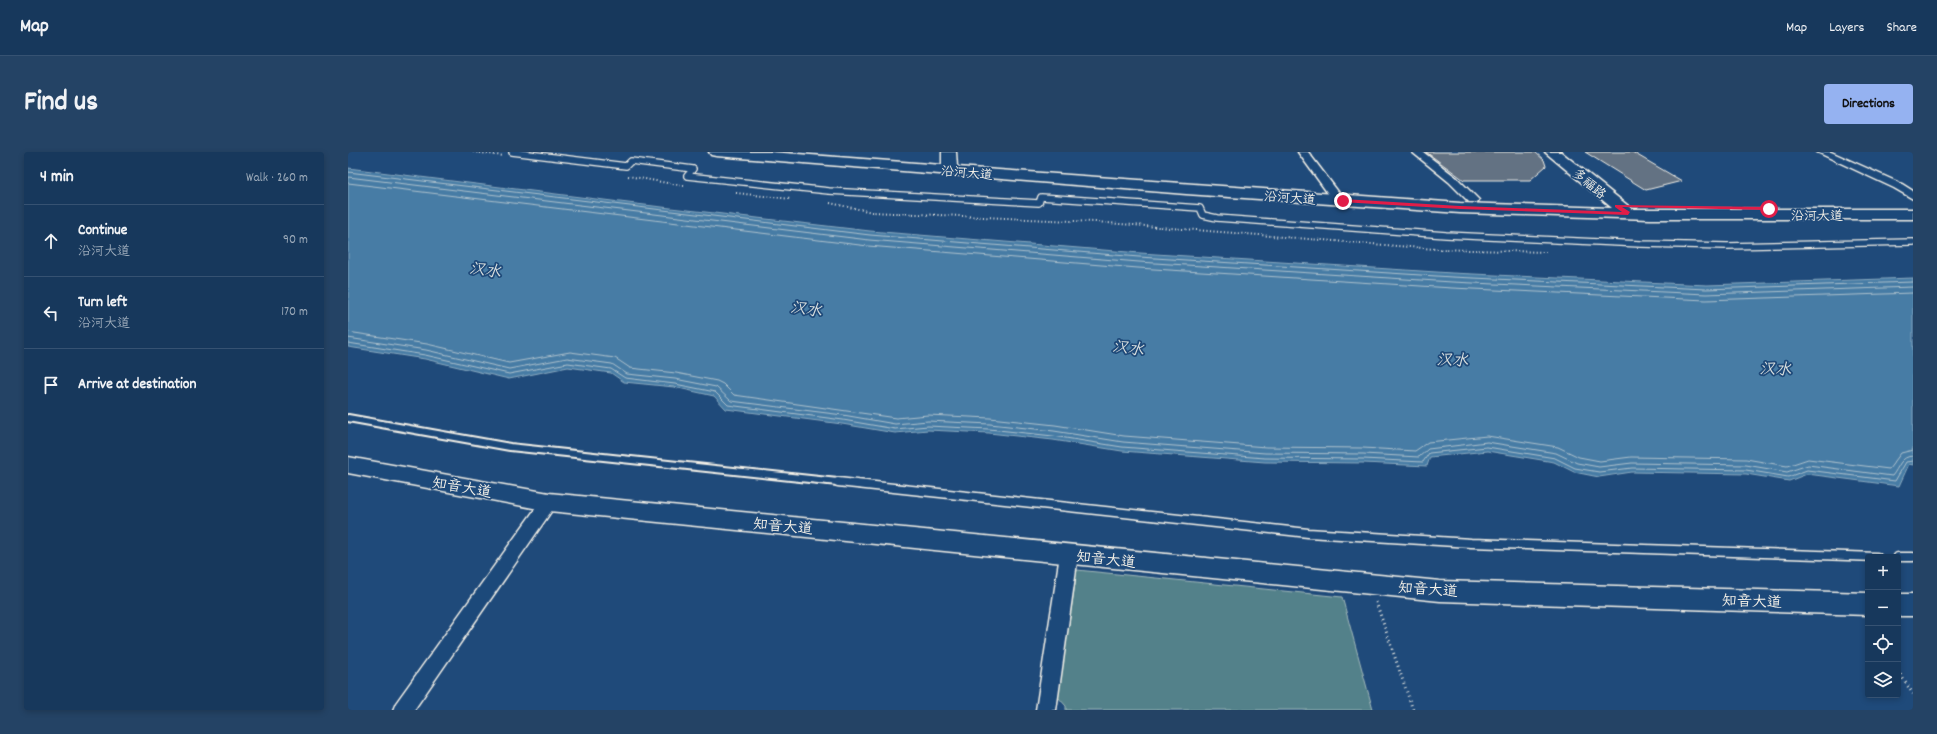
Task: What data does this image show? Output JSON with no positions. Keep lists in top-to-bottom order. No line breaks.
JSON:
{"streets":{"main road":["沿河大道","多福路","知音大道"]},"crossings":[["沿河大道","多福路"]],"water":["汉水"],"page":{"header":"Map","nav":["Map","Layers","Share"],"title":"Find us","buttons":"Directions","heading":["4 min","Walk · 260 m"],"list":[["Continue","沿河大道","90 m"],["Turn left","沿河大道","170 m"],"Arrive at destination"],"map_buttons":["+","−"]}}
